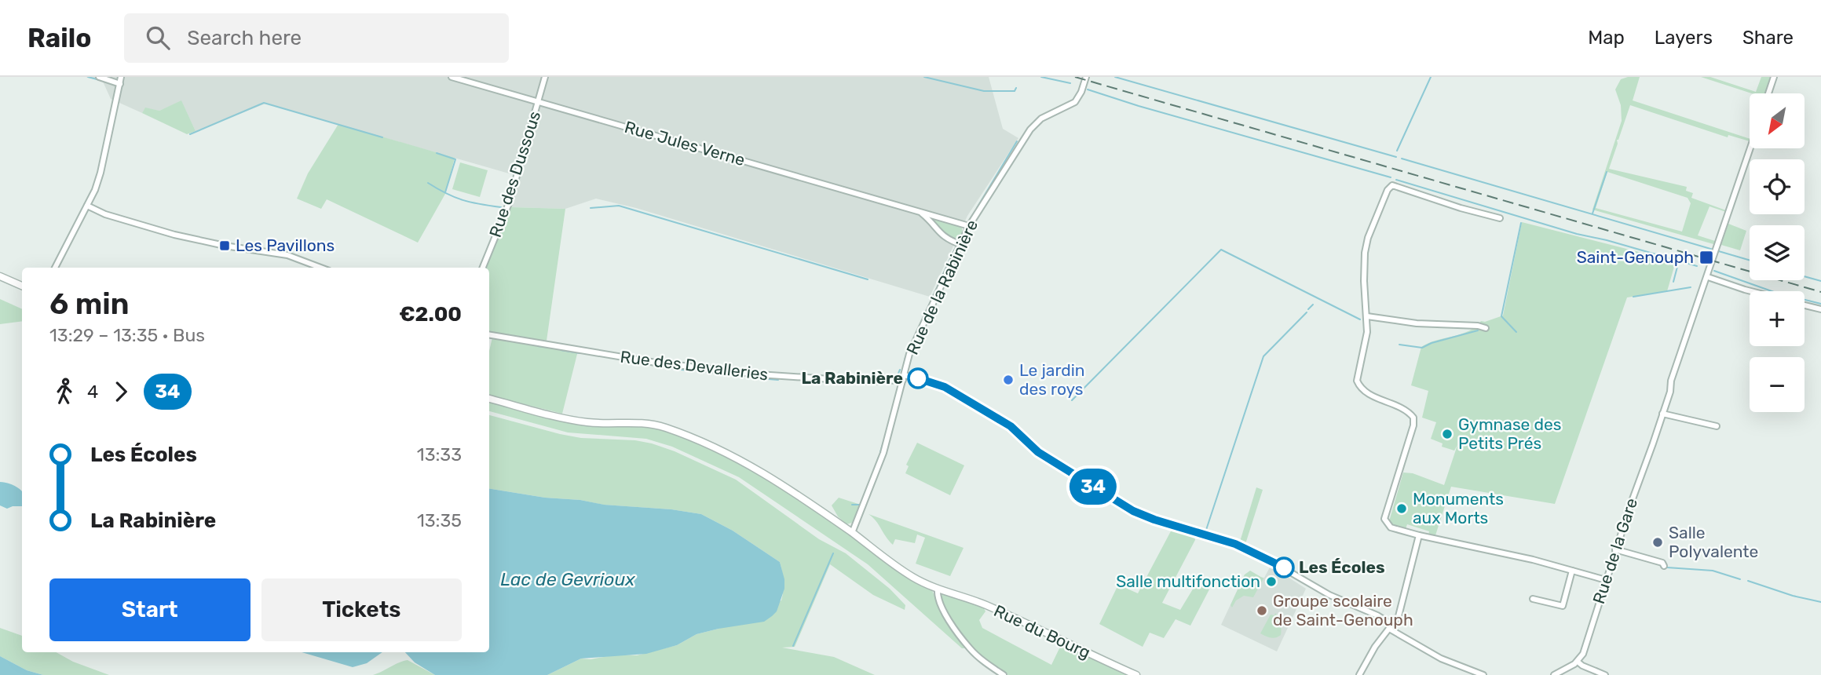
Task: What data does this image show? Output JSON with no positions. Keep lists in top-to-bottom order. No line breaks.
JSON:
{"streets":{"street":["Rue Jules Verne","Rue des Dussous","Rue de la Rabinière","Rue des Devalleries","Rue de la Gare","Rue du Bourg"]},"crossings":[["Rue Jules Verne","Rue des Dussous"],["Rue Jules Verne","Rue de la Rabinière"],["Rue de la Rabinière","Rue des Devalleries"],["Rue de la Rabinière","Rue du Bourg"]],"water":["Lac de Gevrioux"],"places":{"transit":["Les Pavillons","Saint-Genouph"],"other":["La Rabinière","Le jardin des roys","Gymnase des Petits Prés","Monuments aux Morts","Salle Polyvalente","Les Écoles","Salle multifonction","Groupe scolaire de Saint-Genouph"]},"lines":["bus line 34"],"north":"bottom left","page":{"header":"Railo","search":"Search here","nav":["Map","Layers","Share"],"on_map":"34","map_buttons":["+","−"],"heading":["6 min","13:29 – 13:35 · Bus","€2.00"],"legs":["4","34"],"list":[{"name":"Les Écoles","value":"13:33"},{"name":"La Rabinière","value":"13:35"}],"buttons":["Start","Tickets"]}}
